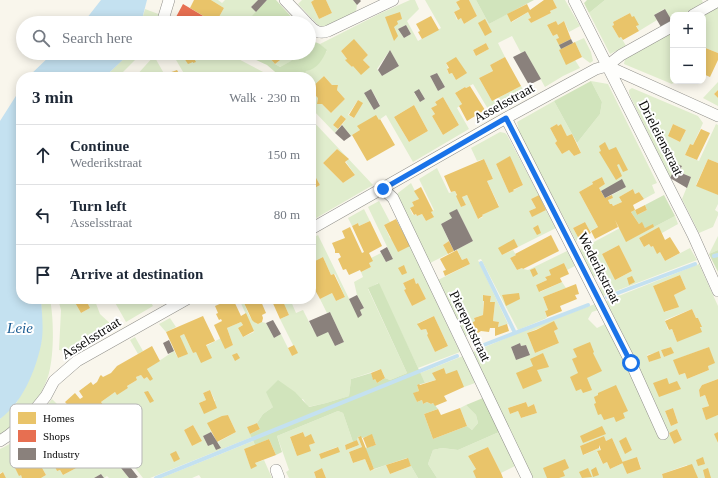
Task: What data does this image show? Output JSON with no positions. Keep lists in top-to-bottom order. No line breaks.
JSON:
{"streets":{"street":["Asselsstraat","Drieleienstraat","Wederikstraat","Piereputstraat"]},"crossings":[["Asselsstraat","Drieleienstraat"],["Asselsstraat","Wederikstraat"],["Asselsstraat","Piereputstraat"]],"water":["Leie"],"legend":["Homes","Shops","Industry"],"page":{"map_buttons":["+","−"],"search":"Search here","heading":["3 min","Walk · 230 m"],"list":[["Continue","Wederikstraat","150 m"],["Turn left","Asselsstraat","80 m"],"Arrive at destination"]}}
